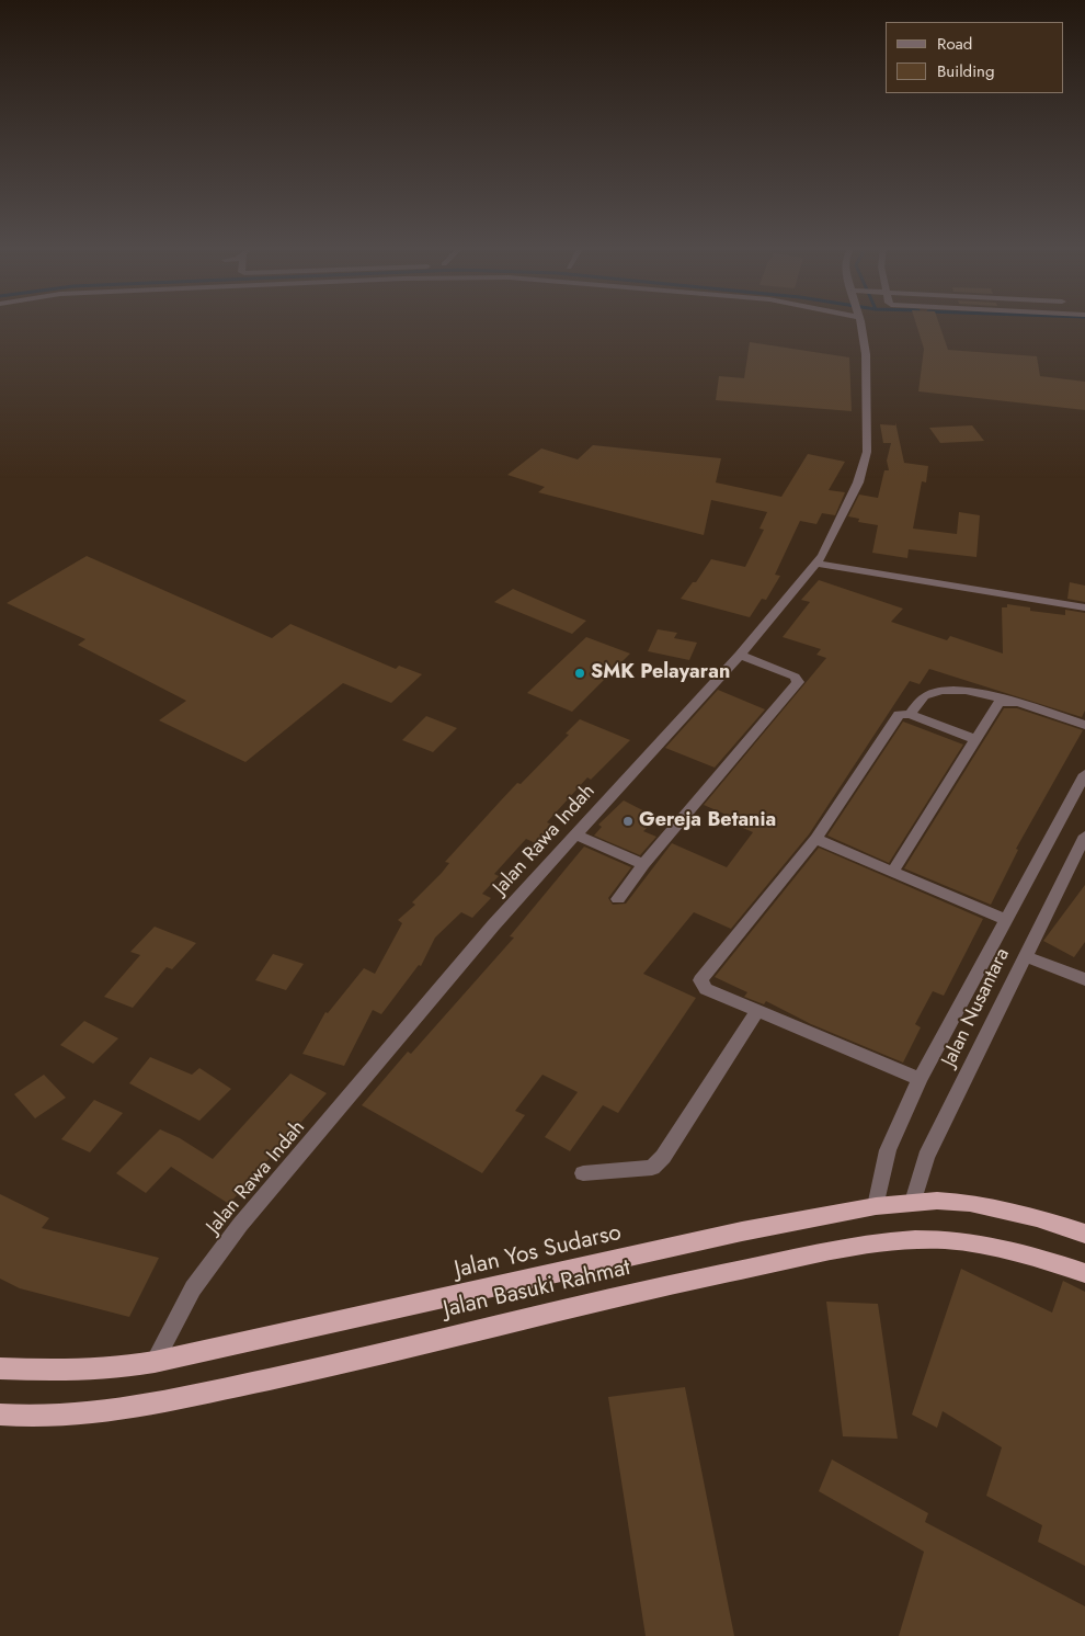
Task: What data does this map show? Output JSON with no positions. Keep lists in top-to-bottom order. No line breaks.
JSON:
{"streets":{"highway":["Jalan Yos Sudarso","Jalan Basuki Rahmat"],"street":["Jalan Rawa Indah","Jalan Nusantara"]},"crossings":[["Jalan Rawa Indah","Jalan Yos Sudarso"],["Jalan Nusantara","Jalan Yos Sudarso"]],"places":["SMK Pelayaran","Gereja Betania"],"legend":["Road","Building"]}
